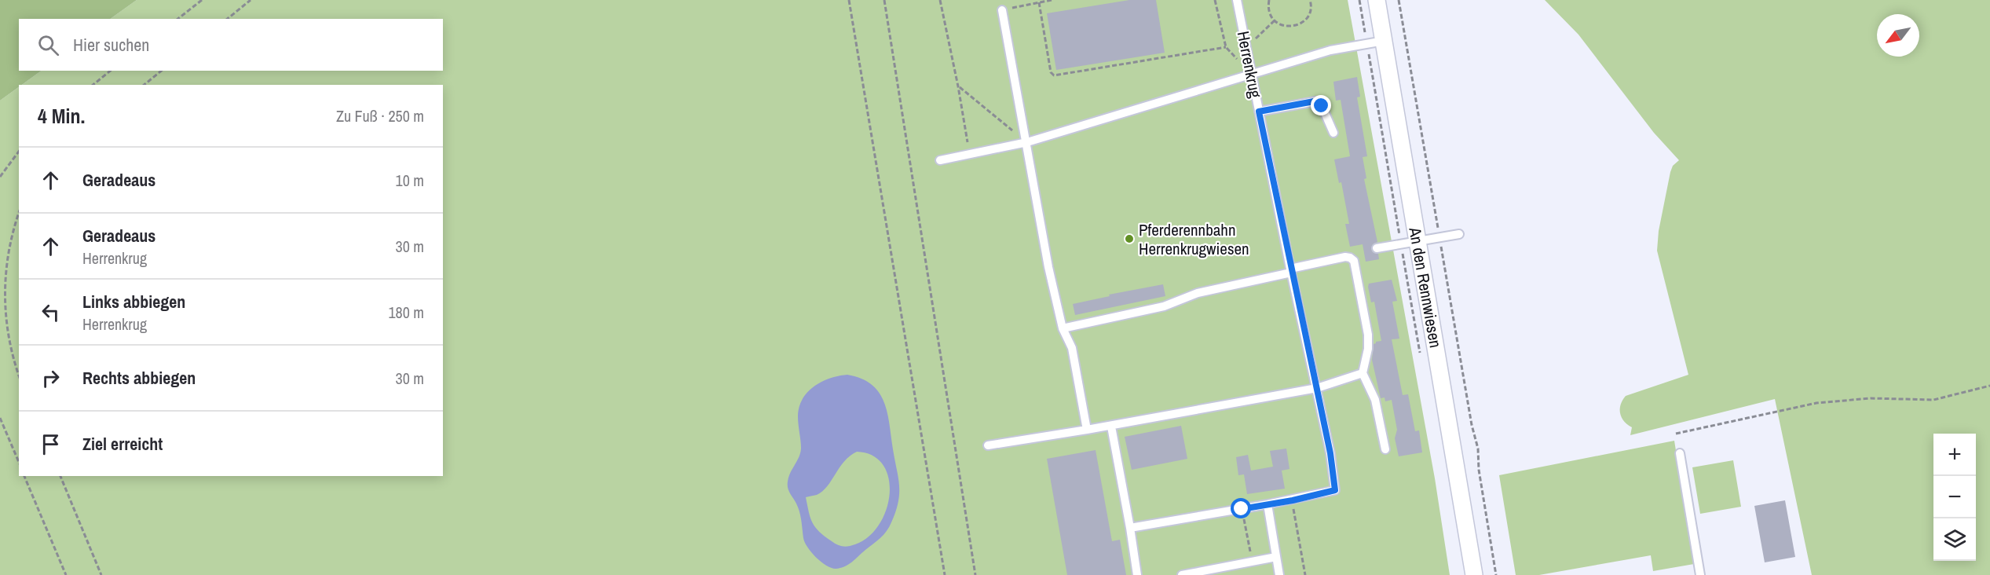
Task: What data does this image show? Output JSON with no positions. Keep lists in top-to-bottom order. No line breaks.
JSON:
{"streets":{"street":["An den Rennwiesen"],"lane":["Herrenkrug"]},"places":["Pferderennbahn Herrenkrugwiesen"],"north":"bottom left","page":{"search":"Hier suchen","heading":["4 Min.","Zu Fuß · 250 m"],"list":[["Geradeaus","10 m"],["Geradeaus","Herrenkrug","30 m"],["Links abbiegen","Herrenkrug","180 m"],["Rechts abbiegen","30 m"],"Ziel erreicht"],"map_buttons":["+","−"]}}
